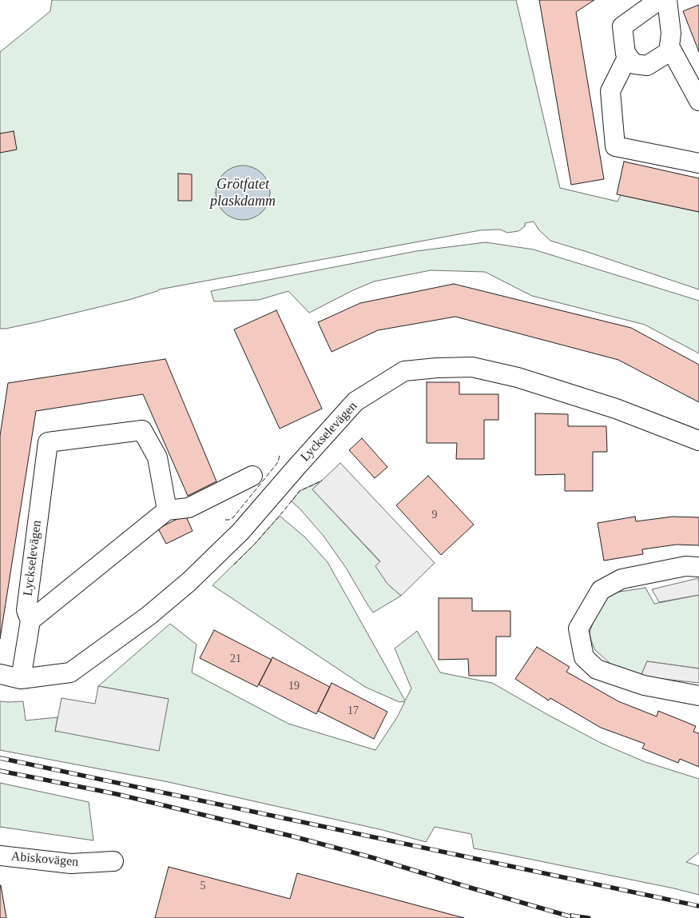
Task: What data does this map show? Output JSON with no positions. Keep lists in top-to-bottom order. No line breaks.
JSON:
{"streets":{"street":["Lyckselevägen","Abiskovägen"]},"water":["Grötfatet plaskdamm"],"house_numbers":["9","21","19","17","5"]}
